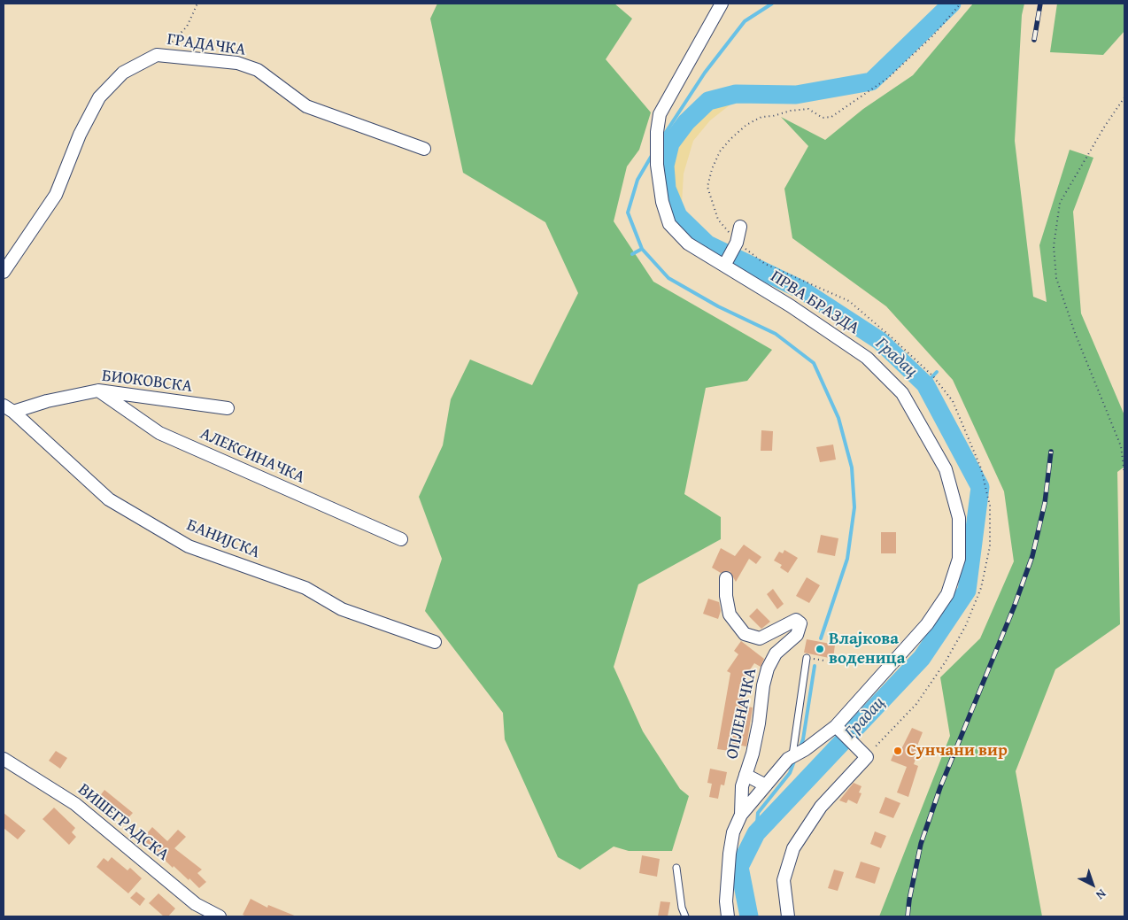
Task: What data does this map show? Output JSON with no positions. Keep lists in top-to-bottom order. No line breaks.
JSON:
{"streets":{"street":["ГРАДАЧКА","ПРВА БРАЗДА","БИОКОВСКА","АЛЕКСИНАЧКА","БАНИЈСКА","ОПЛЕНАЧКА","ВИШЕГРАДСКА"]},"crossings":[["ПРВА БРАЗДА","ОПЛЕНАЧКА"],["БИОКОВСКА","АЛЕКСИНАЧКА"],["БИОКОВСКА","БАНИЈСКА"]],"water":["Градац"],"places":["Влајкова воденица","Сунчани вир"],"north":"bottom right"}
